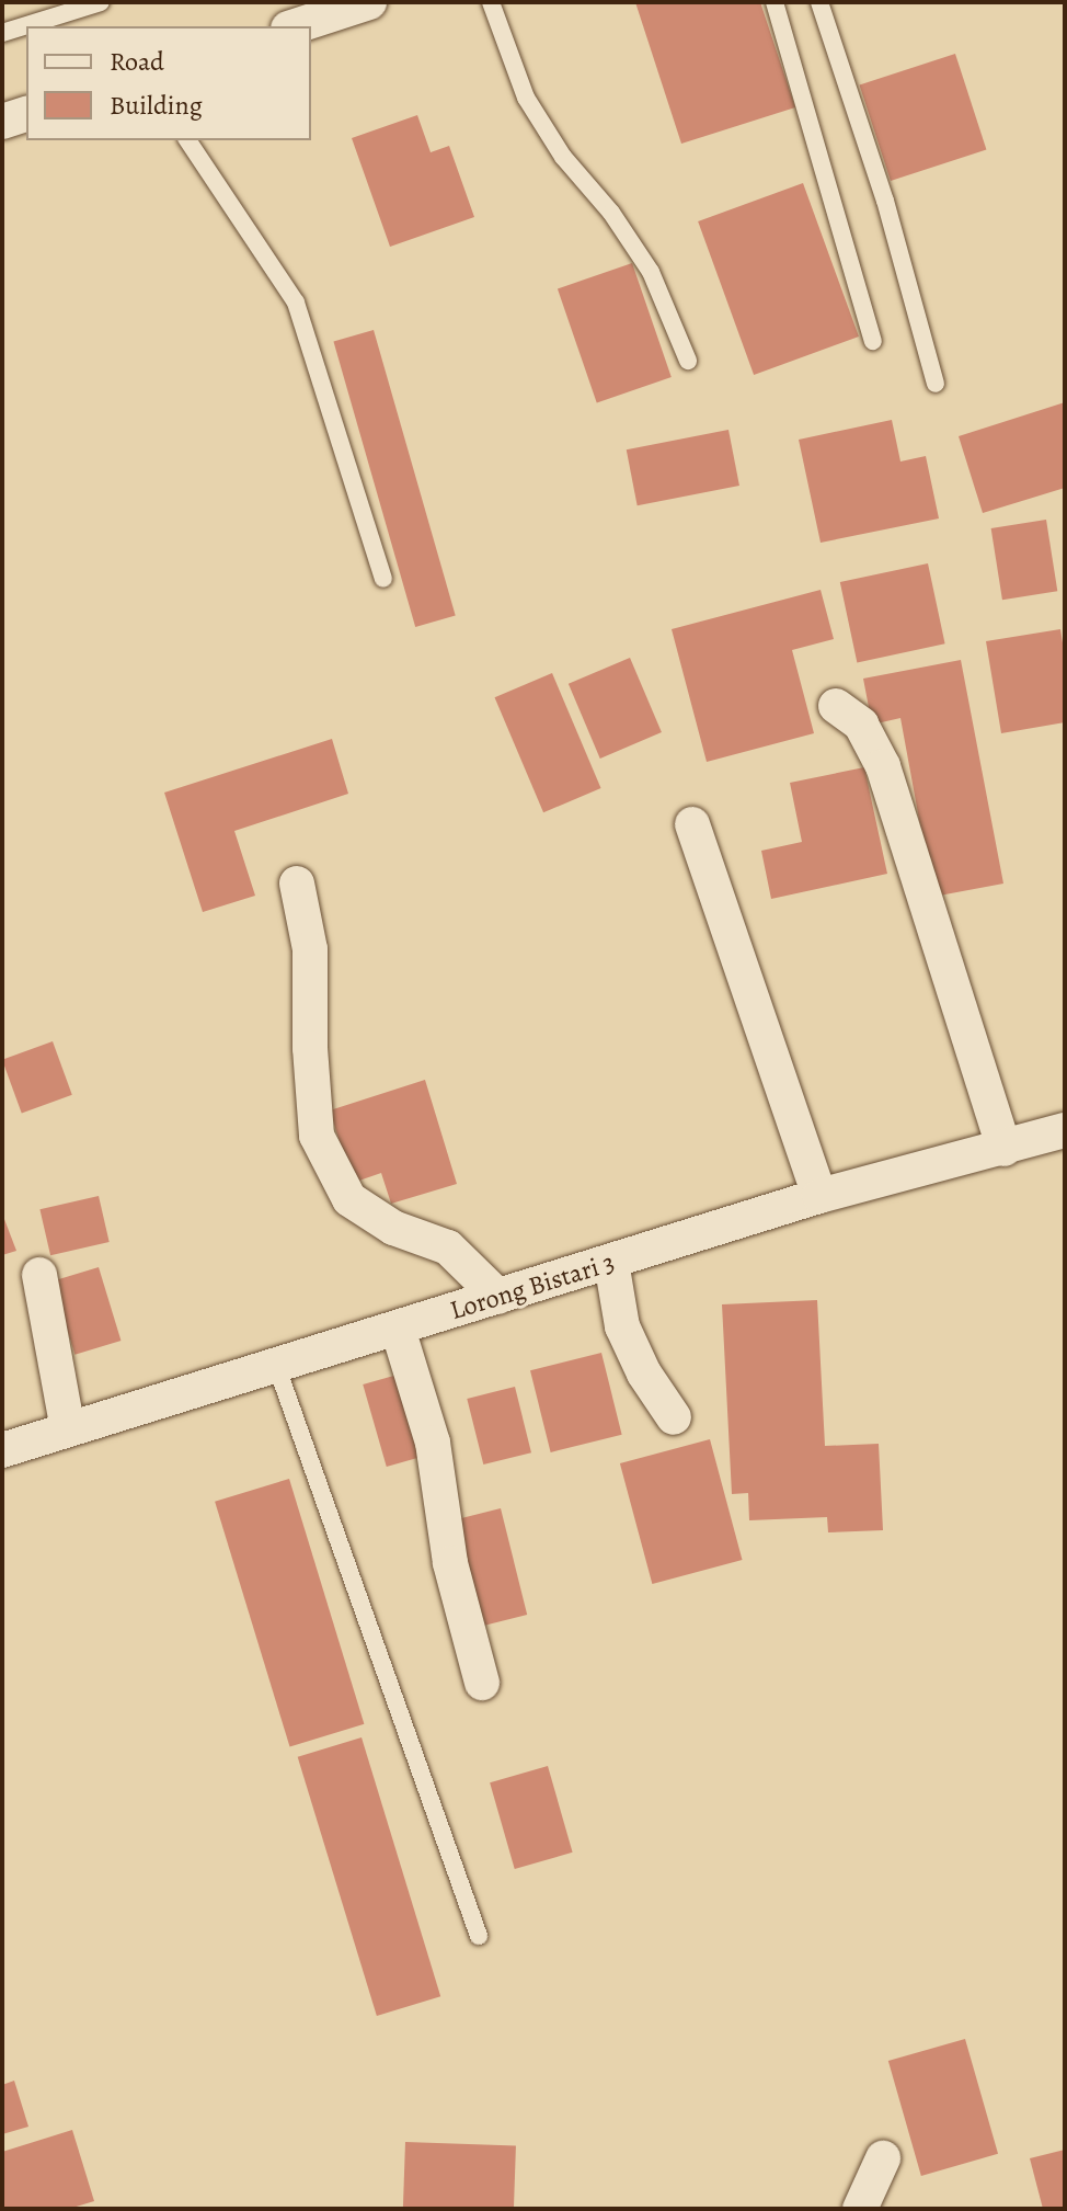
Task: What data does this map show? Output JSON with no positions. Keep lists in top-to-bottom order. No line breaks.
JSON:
{"streets":{"street":["Lorong Bistari 3"]},"legend":["Road","Building"]}
